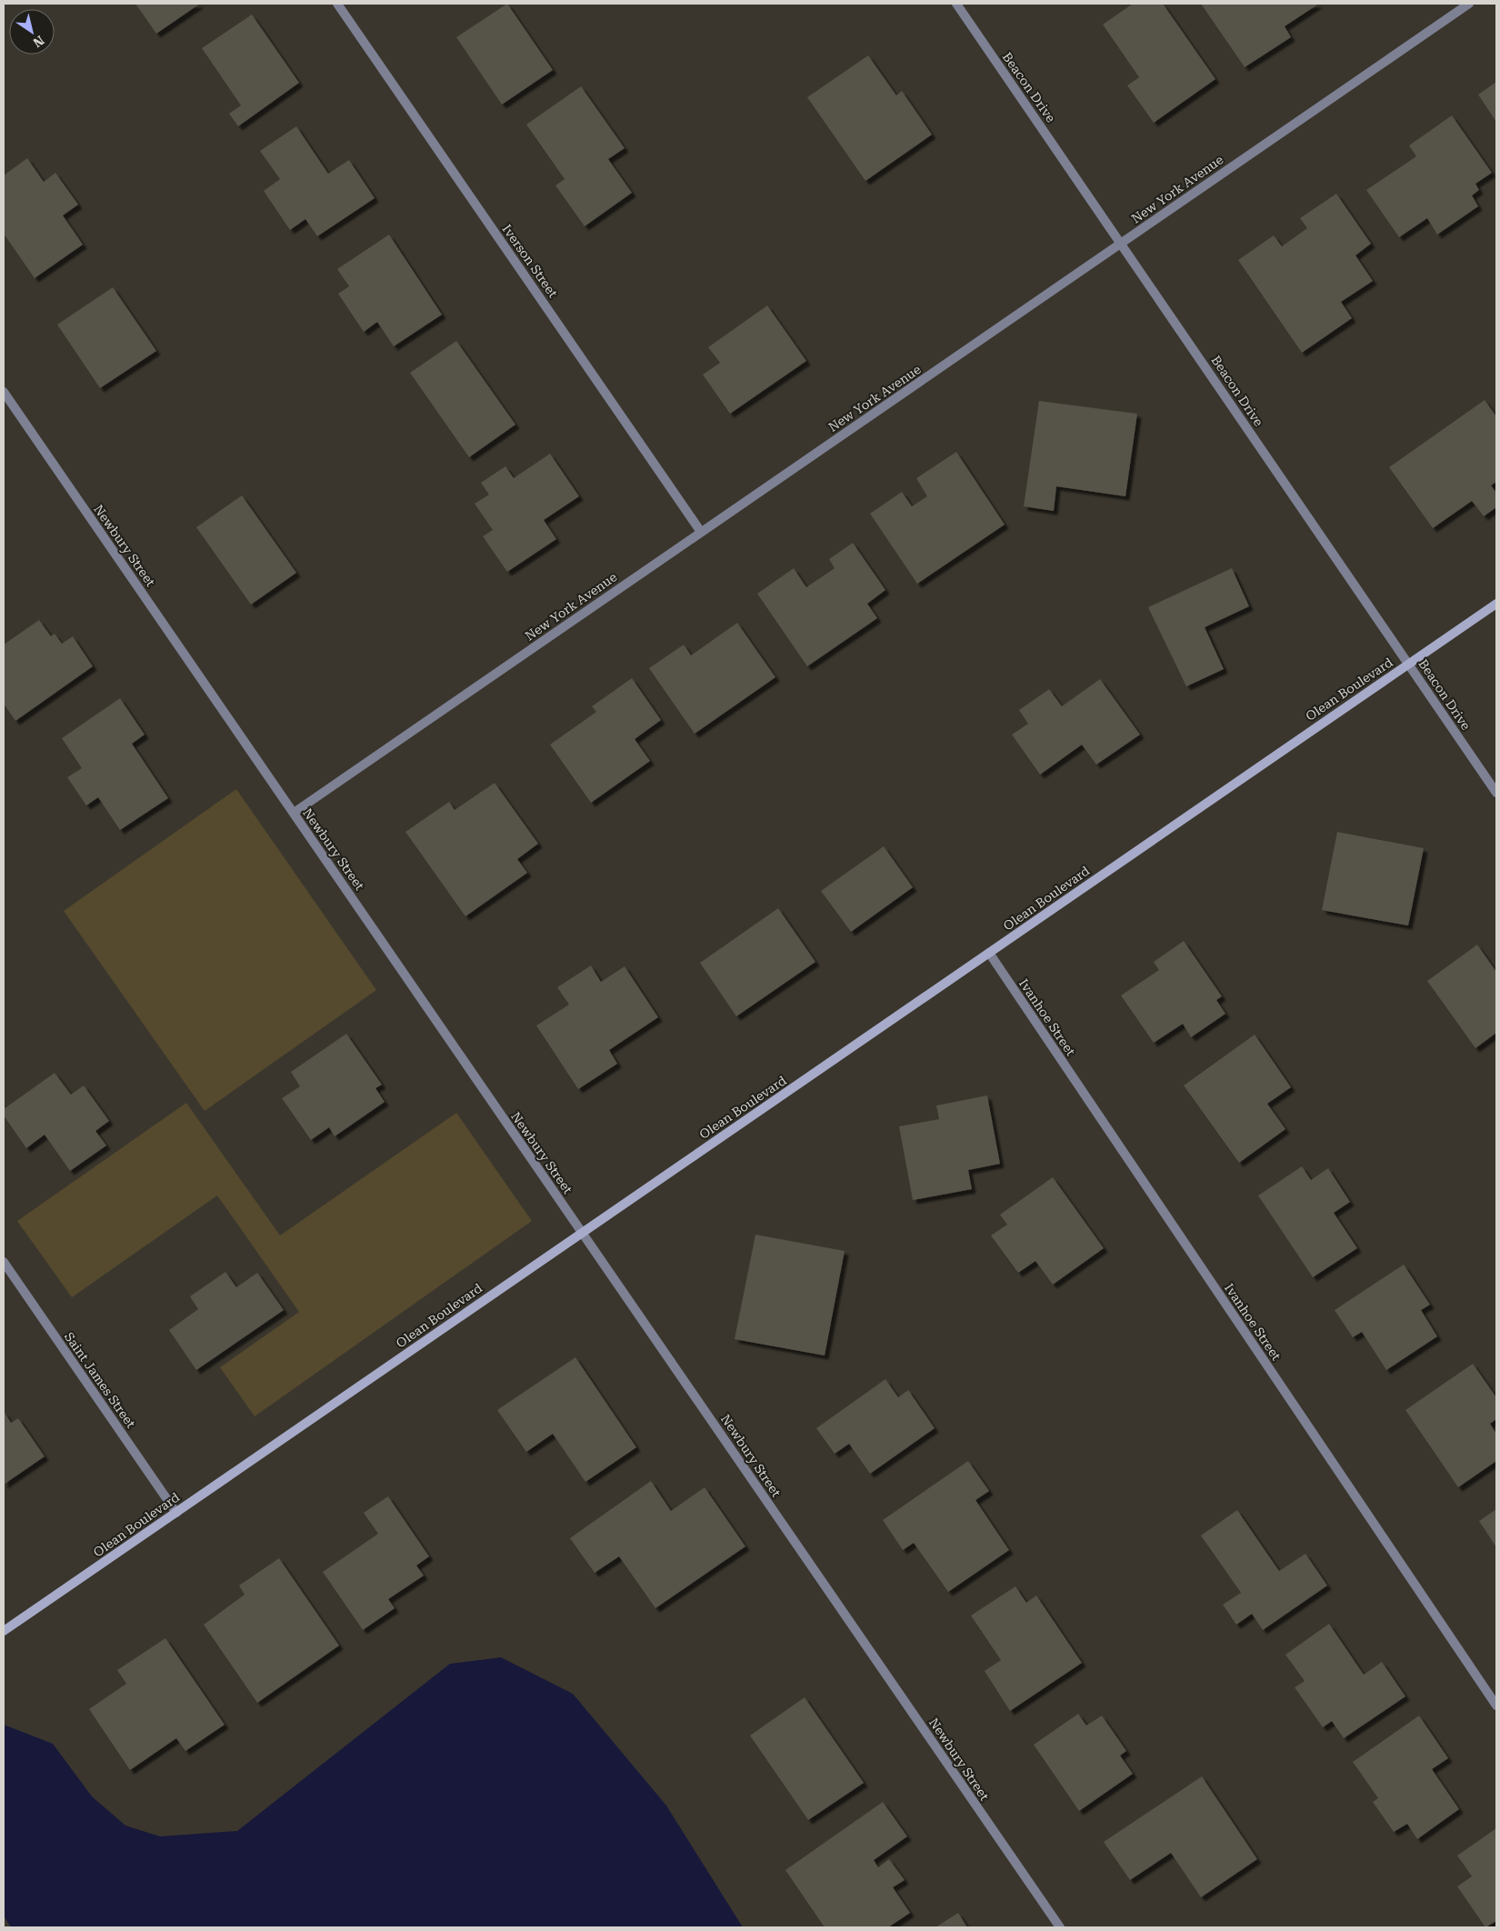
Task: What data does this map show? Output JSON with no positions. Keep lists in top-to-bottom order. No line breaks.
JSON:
{"streets":{"street":["Beacon Drive","New York Avenue","Iverson Street","Newbury Street","Olean Boulevard","Ivanhoe Street","Saint James Street"]},"crossings":[["Beacon Drive","New York Avenue"],["Beacon Drive","Olean Boulevard"],["New York Avenue","Iverson Street"],["New York Avenue","Newbury Street"],["Newbury Street","Olean Boulevard"],["Olean Boulevard","Ivanhoe Street"],["Olean Boulevard","Saint James Street"]],"north":"bottom right"}
